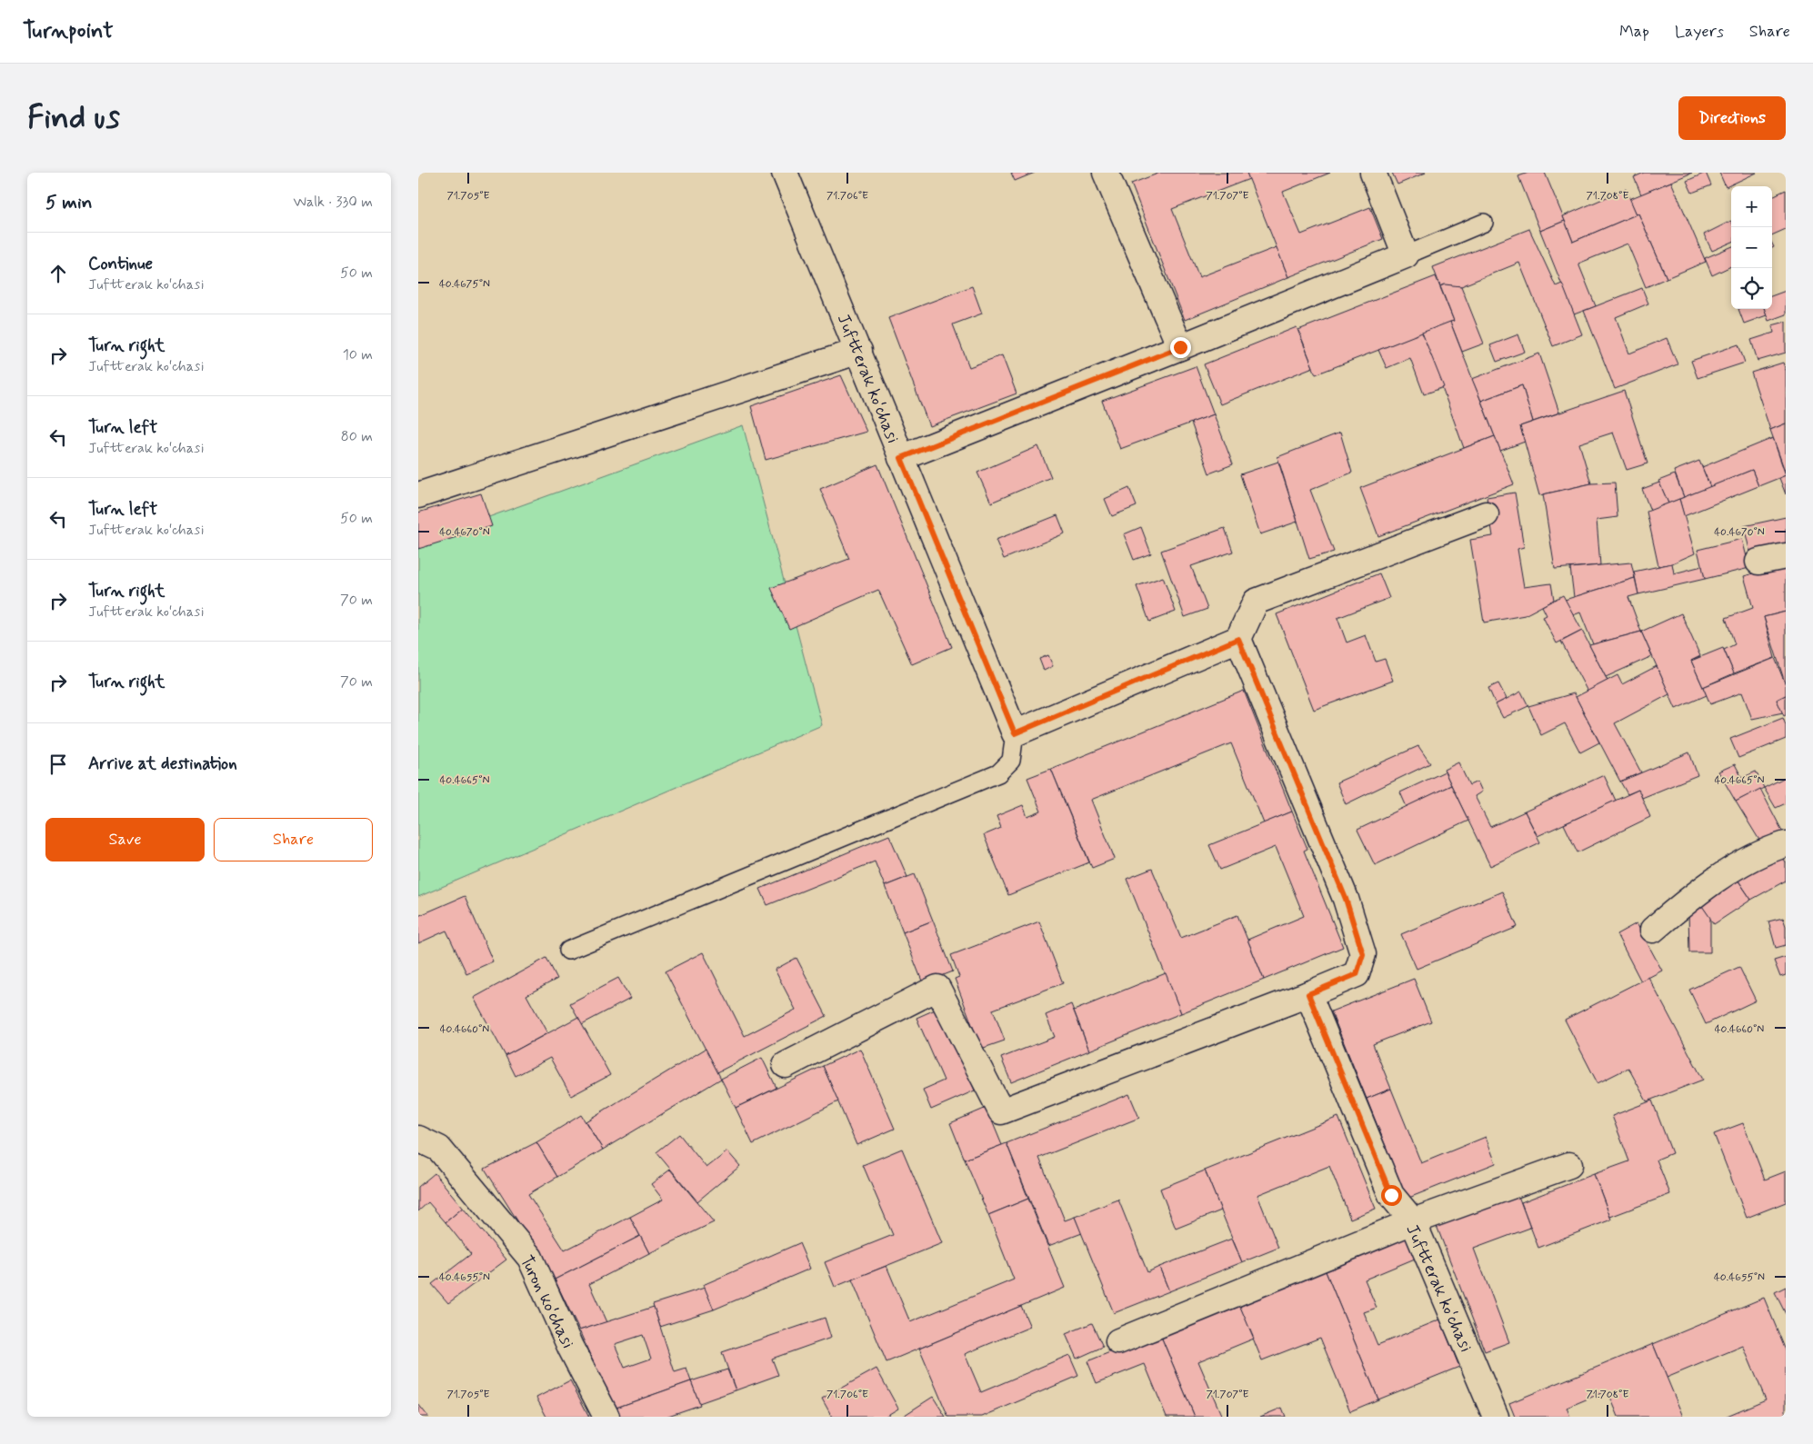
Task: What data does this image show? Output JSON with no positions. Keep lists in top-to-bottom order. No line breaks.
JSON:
{"streets":{"street":["Juftterak koʻchasi","Turon koʻchasi"]},"page":{"header":"Turnpoint","nav":["Map","Layers","Share"],"buttons":["Directions",["Save","Share"]],"title":"Find us","heading":["5 min","Walk · 330 m"],"map_buttons":["+","−"],"list":[["Continue","Juftterak koʻchasi","50 m"],["Turn right","Juftterak koʻchasi","10 m"],["Turn left","Juftterak koʻchasi","80 m"],["Turn left","Juftterak koʻchasi","50 m"],["Turn right","Juftterak koʻchasi","70 m"],["Turn right","70 m"],"Arrive at destination"]},"coordinates":["71.705°E","71.706°E","71.707°E","71.708°E","40.4675°N","40.4670°N","40.4665°N","40.4660°N","40.4655°N"]}
